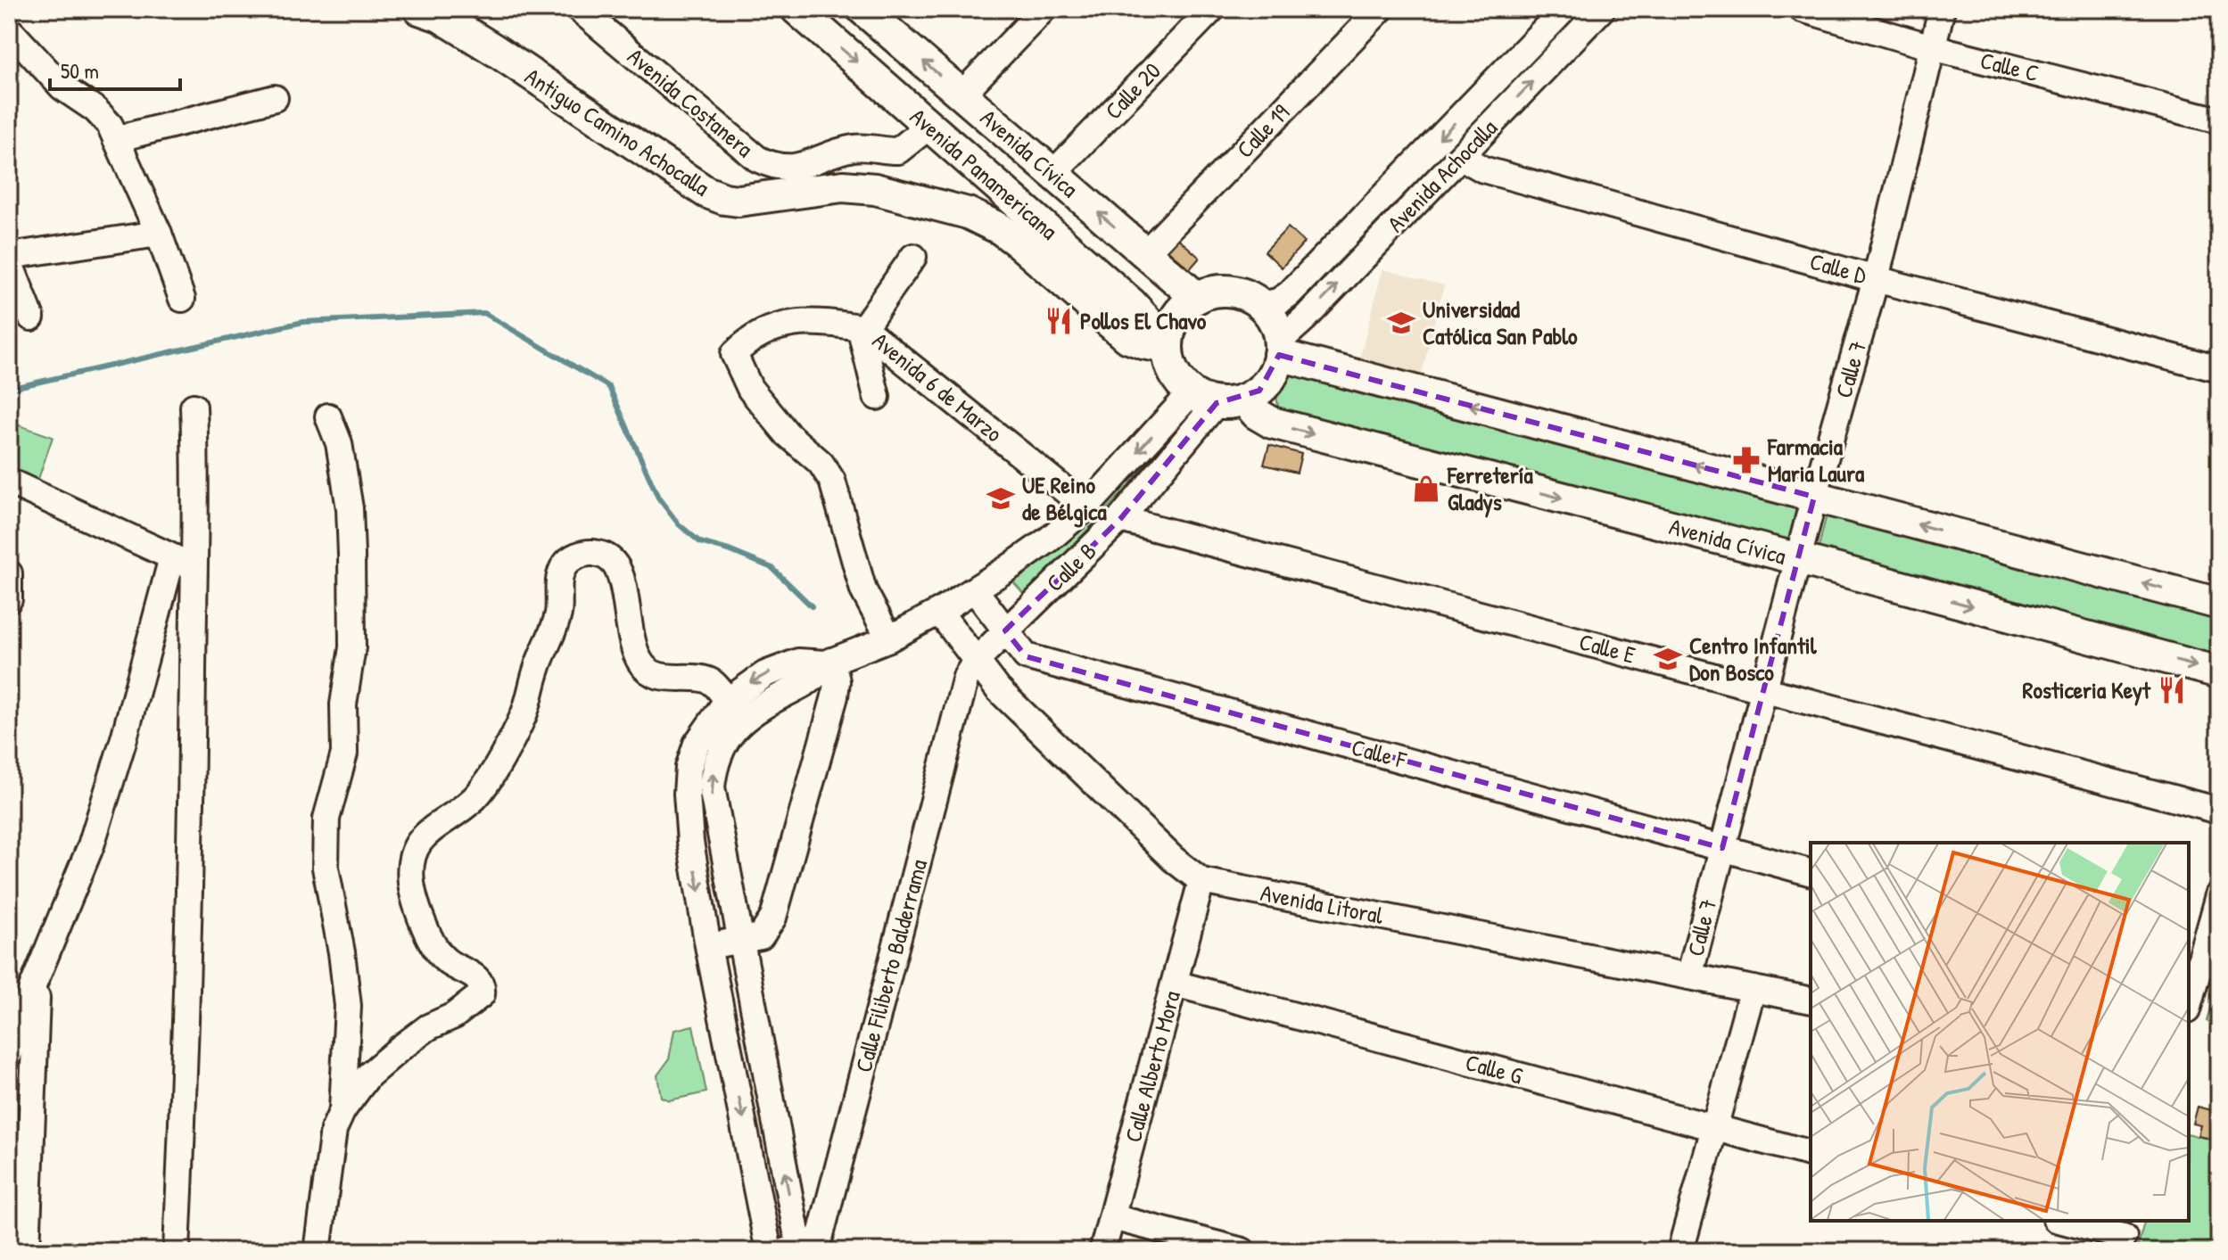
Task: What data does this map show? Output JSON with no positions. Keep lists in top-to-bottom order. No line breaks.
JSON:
{"streets":{"main road":["Antiguo Camino Achocalla","Avenida Cívica","Avenida Panamericana"],"street":["Calle C","Calle 20","Avenida Costanera","Calle 19","Avenida Achocalla","Calle D","Calle 7","Avenida 6 de Marzo","Calle B","Calle E","Calle F","Avenida Litoral","Calle Filiberto Balderrama","Calle Alberto Mora","Calle G"]},"crossings":[["Calle C","Calle 7"],["Calle 20","Avenida Cívica"],["Avenida Costanera","Avenida Panamericana"],["Calle 19","Avenida Cívica"],["Antiguo Camino Achocalla","Avenida Cívica"],["Antiguo Camino Achocalla","Avenida Panamericana"],["Antiguo Camino Achocalla","Avenida Achocalla"],["Antiguo Camino Achocalla","Calle B"],["Avenida Cívica","Avenida Panamericana"],["Avenida Cívica","Avenida Achocalla"],["Avenida Cívica","Calle 7"],["Avenida Cívica","Calle B"],["Avenida Panamericana","Avenida Achocalla"],["Avenida Panamericana","Calle B"],["Avenida Achocalla","Calle D"],["Avenida Achocalla","Calle B"],["Calle D","Calle 7"],["Calle 7","Calle E"],["Calle 7","Calle F"],["Calle 7","Avenida Litoral"],["Avenida 6 de Marzo","Calle B"],["Calle B","Calle E"],["Calle B","Calle F"],["Calle B","Avenida Litoral"],["Calle B","Calle Filiberto Balderrama"],["Avenida Litoral","Calle Filiberto Balderrama"],["Avenida Litoral","Calle Alberto Mora"],["Calle Alberto Mora","Calle G"]],"one_way":["Avenida Panamericana"],"places":{"restaurant":["Pollos El Chavo","Rosticeria Keyt"],"school or university":["Universidad Católica San Pablo","UE Reino de Bélgica","Centro Infantil Don Bosco"],"pharmacy":["Farmacia Maria Laura"],"shop":["Ferretería Gladys"]},"scale_bar":"50 m"}
